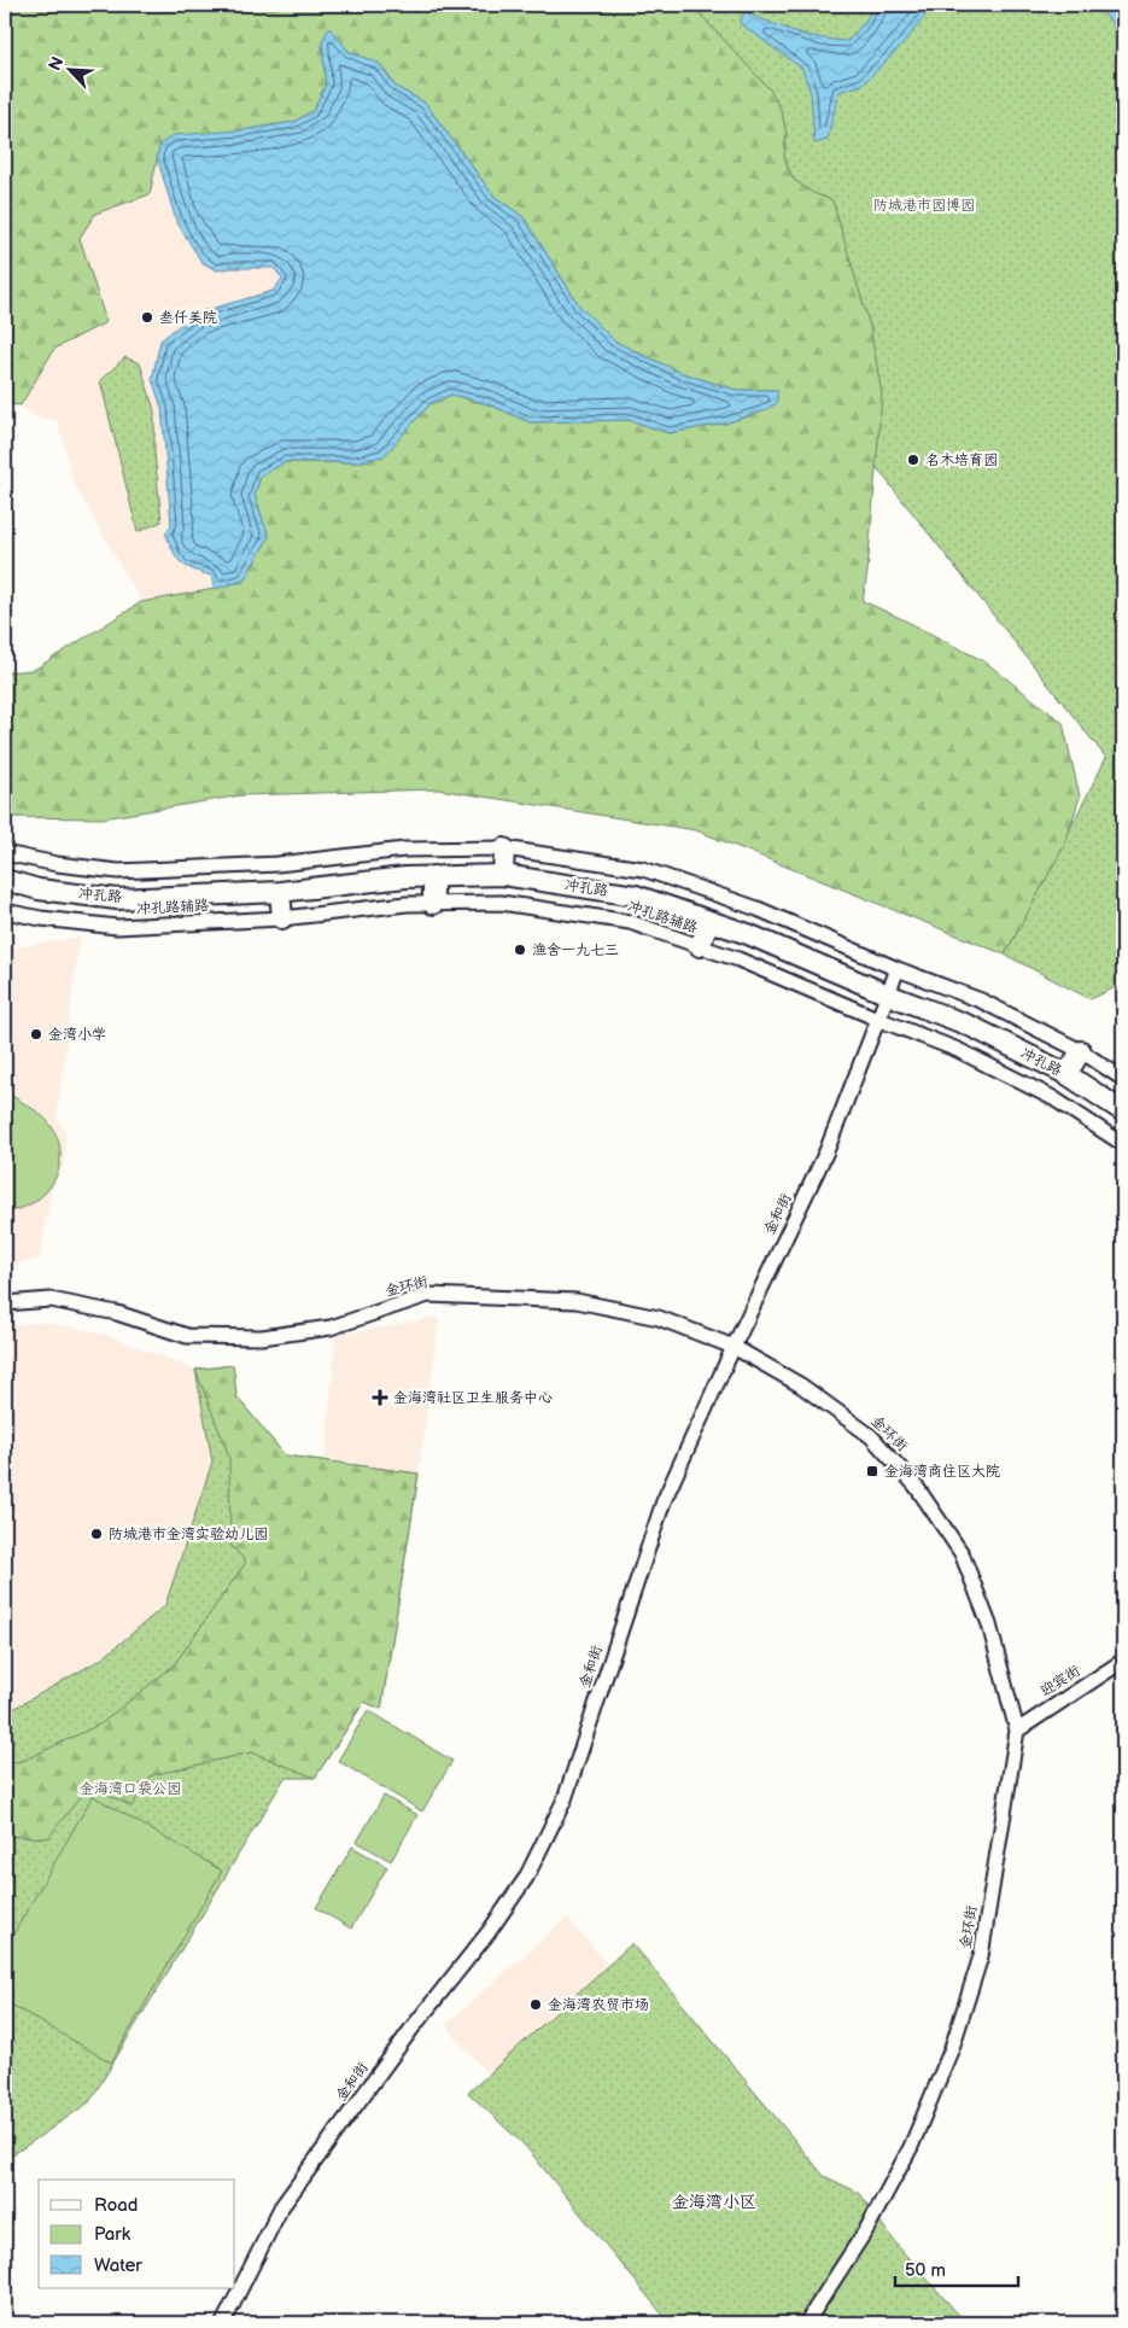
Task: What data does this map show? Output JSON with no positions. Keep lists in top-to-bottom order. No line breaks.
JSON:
{"streets":{"main road":["冲孔路"],"street":["冲孔路辅路","金和街","金环街","迎宾街"]},"crossings":[["冲孔路","金和街"],["冲孔路辅路","金和街"],["金和街","金环街"],["金环街","迎宾街"]],"districts":["金海湾小区"],"parks":["防城港市园博园","金海湾口袋公园"],"places":{"other":["叁仟美院","名木培育园","渔舍一九七三","金湾小学","防城港市金湾实验幼儿园","金海湾农贸市场"],"health":["金海湾社区卫生服务中心"],"transit":["金海湾商住区大院"]},"legend":["Road","Park","Water"],"scale_bar":"50 m","north":"top left"}
